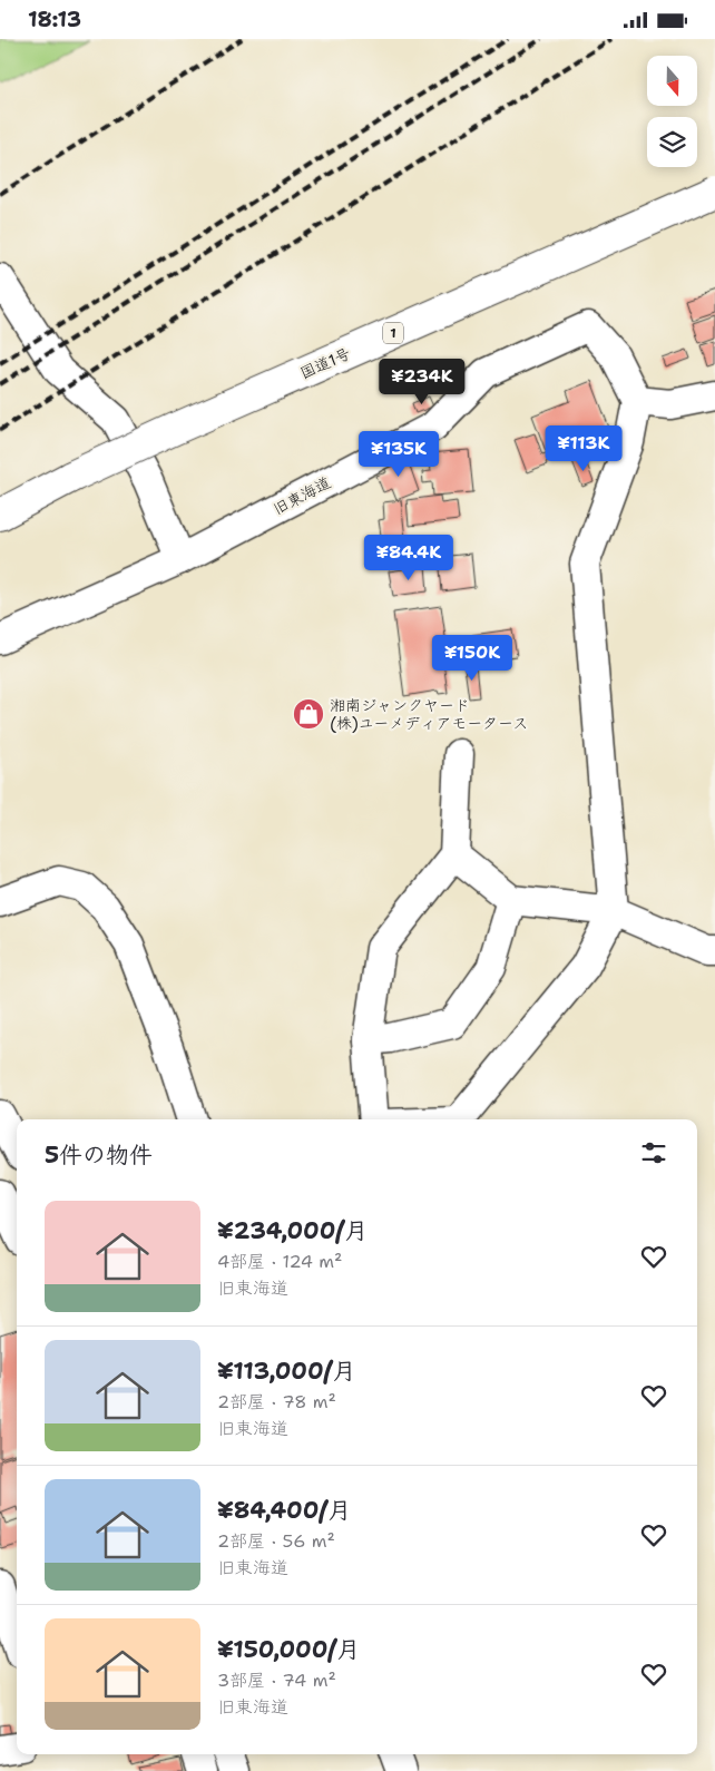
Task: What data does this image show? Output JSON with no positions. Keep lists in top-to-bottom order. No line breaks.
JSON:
{"streets":{"highway":["1","国道1号"],"street":["旧東海道"]},"places":{"shop":["湘南ジャンクヤード (株)ユーメディアモータース"]},"north":"bottom","page":{"status":"18:13","price":["¥234K","¥113K","¥135K","¥84.4K","¥150K"],"heading":"5件の物件","list":[{"name":"¥234,000/月","note":"4部屋 · 124 m² · 旧東海道"},{"name":"¥113,000/月","note":"2部屋 · 78 m² · 旧東海道"},{"name":"¥84,400/月","note":"2部屋 · 56 m² · 旧東海道"},{"name":"¥150,000/月","note":"3部屋 · 74 m² · 旧東海道"}]}}
